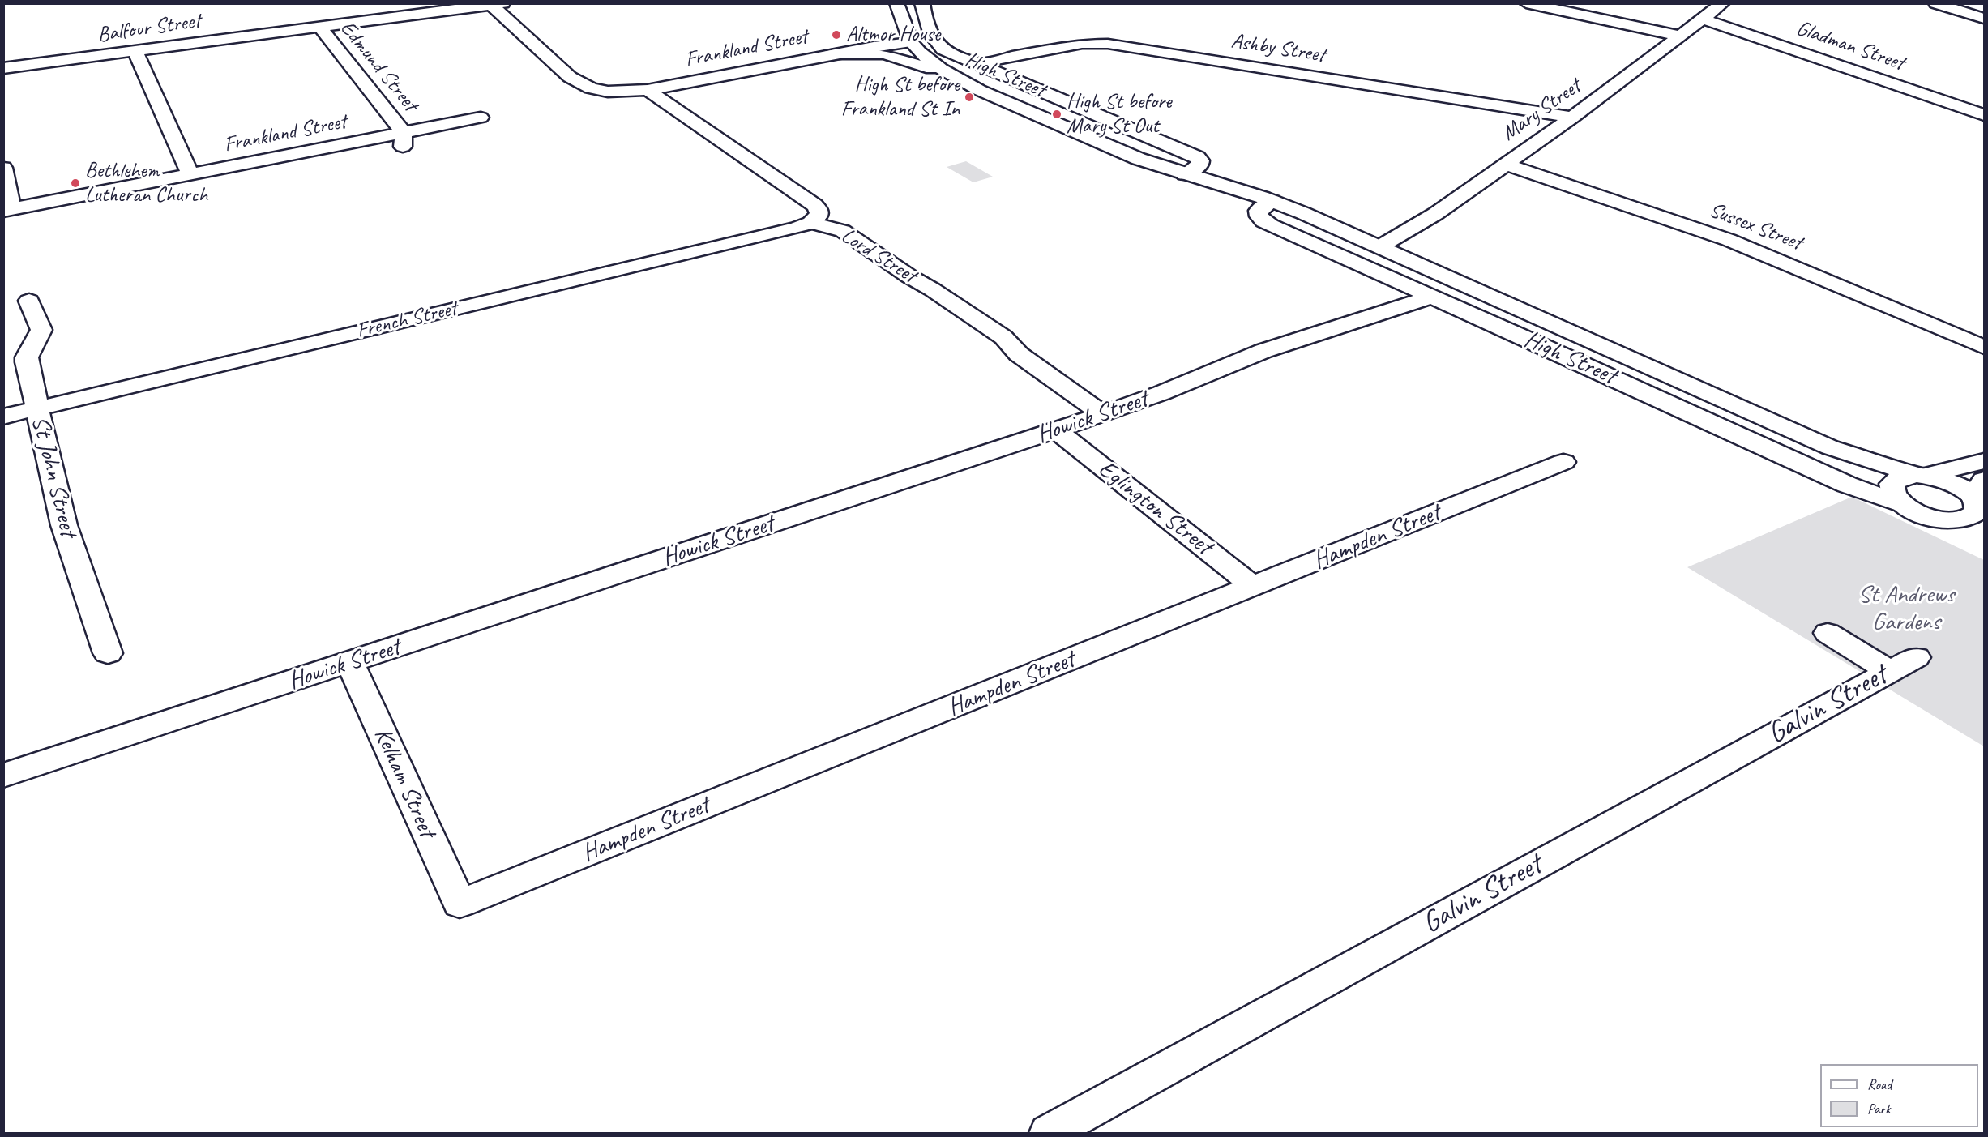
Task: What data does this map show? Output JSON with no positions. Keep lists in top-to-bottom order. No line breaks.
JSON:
{"streets":{"street":["Balfour Street","Gladman Street","Frankland Street","Ashby Street","Edmund Street","High Street","Mary Street","Sussex Street","Lord Street","French Street","Howick Street","St John Street","Eglington Street","Hampden Street","Galvin Street","Kelham Street"]},"crossings":[["Balfour Street","Frankland Street"],["Balfour Street","Edmund Street"],["Gladman Street","Mary Street"],["Frankland Street","Edmund Street"],["Frankland Street","High Street"],["Frankland Street","Lord Street"],["Ashby Street","High Street"],["Ashby Street","Mary Street"],["High Street","Mary Street"],["High Street","Howick Street"],["Mary Street","Sussex Street"],["Lord Street","French Street"],["Lord Street","Howick Street"],["French Street","St John Street"],["Howick Street","Eglington Street"],["Howick Street","Kelham Street"],["Eglington Street","Hampden Street"],["Hampden Street","Kelham Street"]],"parks":["St Andrews Gardens"],"places":["Altmor House","High St before Frankland St In","High St before Mary St Out","Bethlehem Lutheran Church"],"legend":["Road","Park"]}
